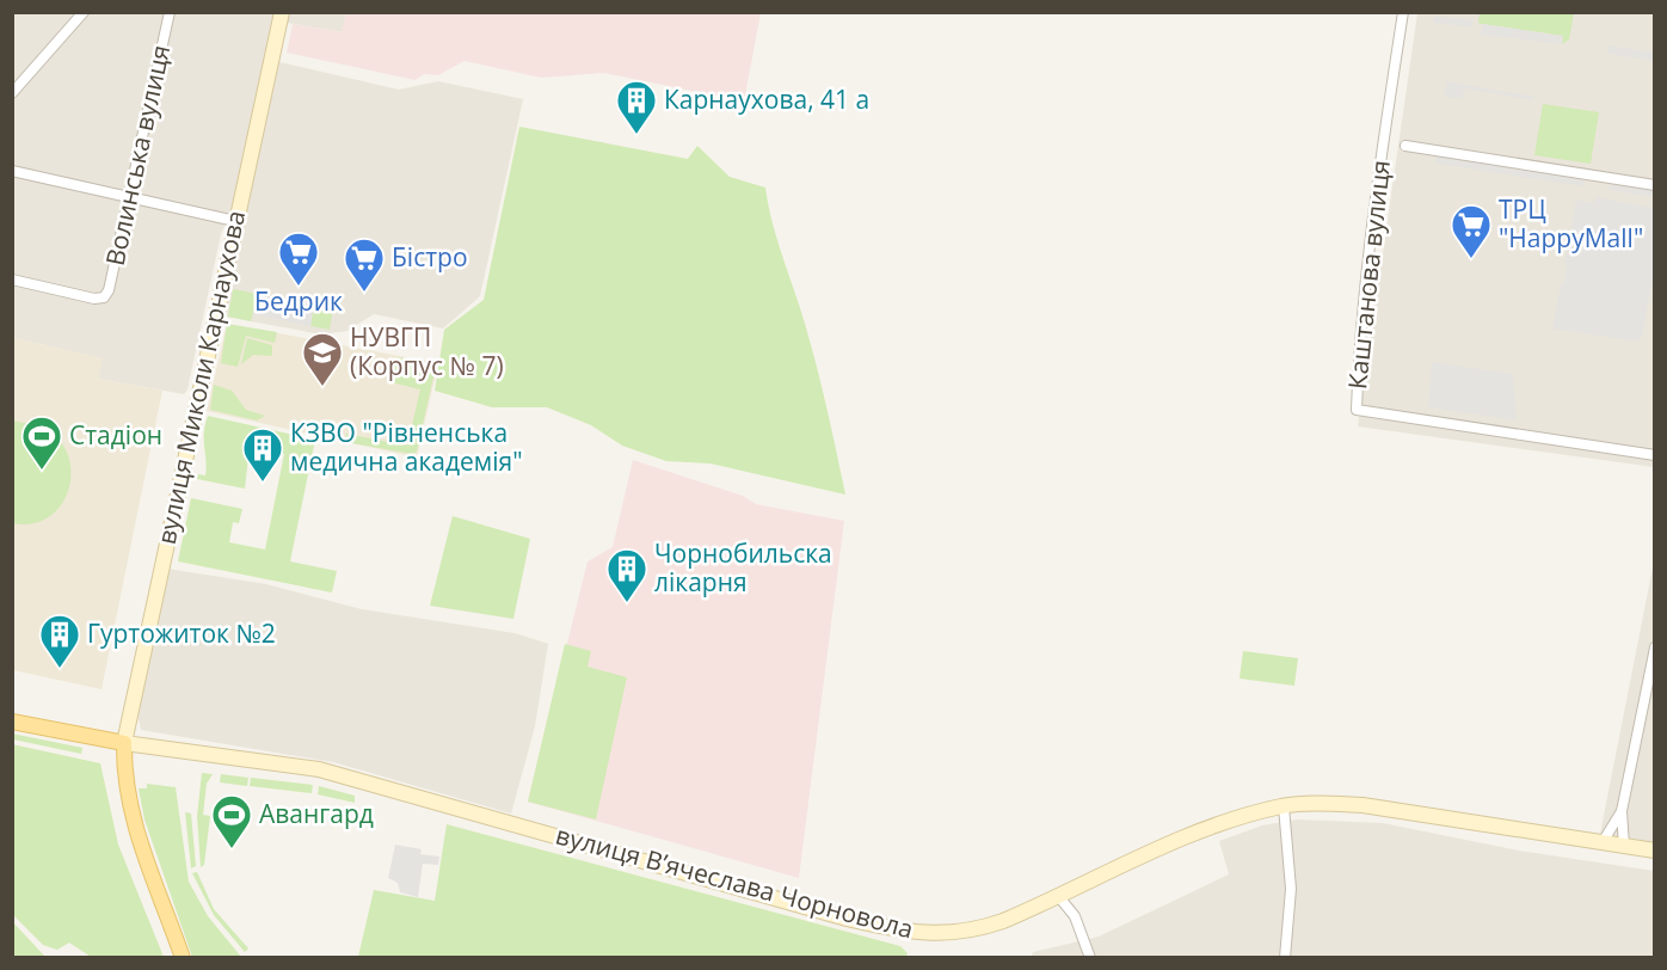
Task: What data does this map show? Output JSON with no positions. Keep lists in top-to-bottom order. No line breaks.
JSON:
{"streets":{"main road":["вулиця Миколи Карнаухова","вулиця Вʼячеслава Чорновола"],"street":["Волинська вулиця","Каштанова вулиця"]},"crossings":[["вулиця Миколи Карнаухова","вулиця Вʼячеслава Чорновола"]],"places":{"building":["Карнаухова, 41 а","КЗВО \"Рівненська медична академія\"","Чорнобильска лікарня","Гуртожиток №2"],"supermarket":["ТРЦ \"HappyMall\"","Бедрик","Бістро"],"school or university":["НУВГП (Корпус № 7)"],"sports":["Стадіон","Авангард"]}}
